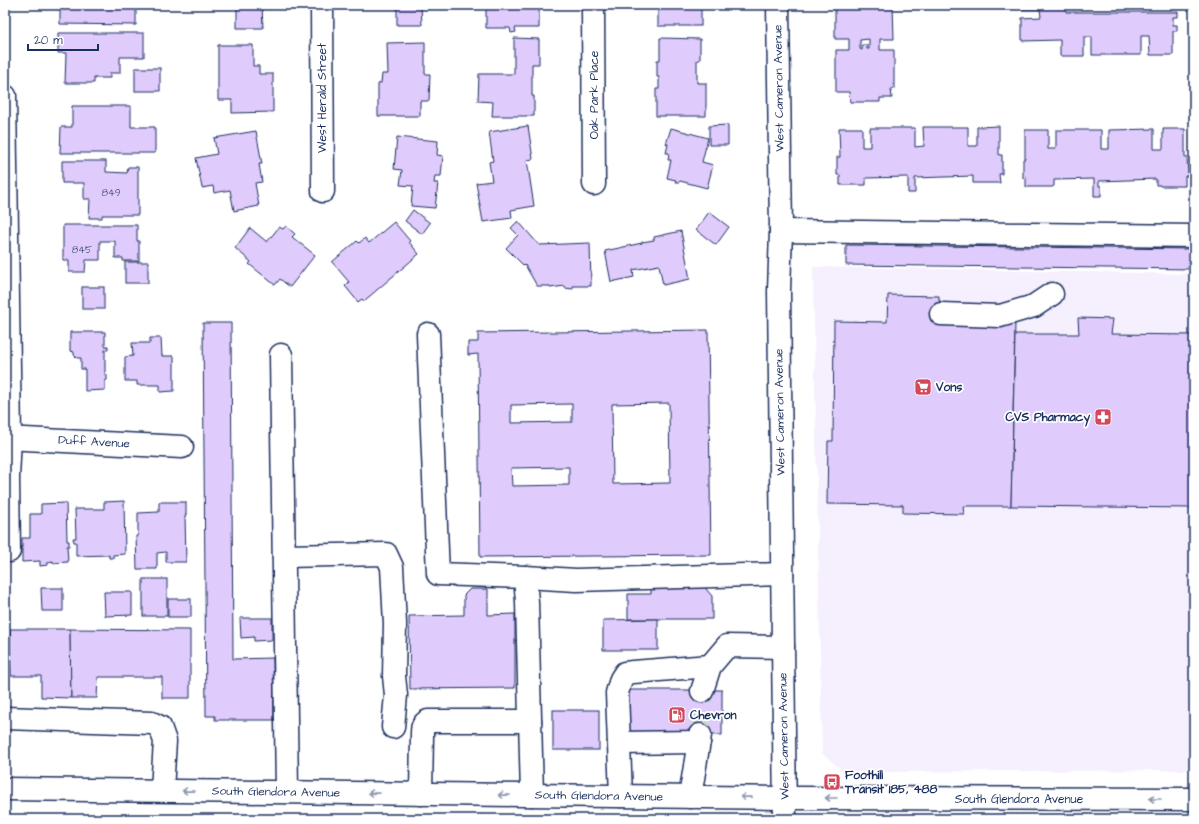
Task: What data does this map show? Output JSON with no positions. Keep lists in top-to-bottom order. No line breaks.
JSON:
{"streets":{"street":["West Cameron Avenue","Oak Park Place","West Herald Street","Duff Avenue","South Glendora Avenue"]},"crossings":[["West Cameron Avenue","South Glendora Avenue"]],"one_way":["South Glendora Avenue"],"places":{"supermarket":["Vons"],"pharmacy":["CVS Pharmacy"],"fuel station":["Chevron"],"bus stop":["Foothill Transit 185, 488"]},"house_numbers":["849","845"],"scale_bar":"20 m"}
